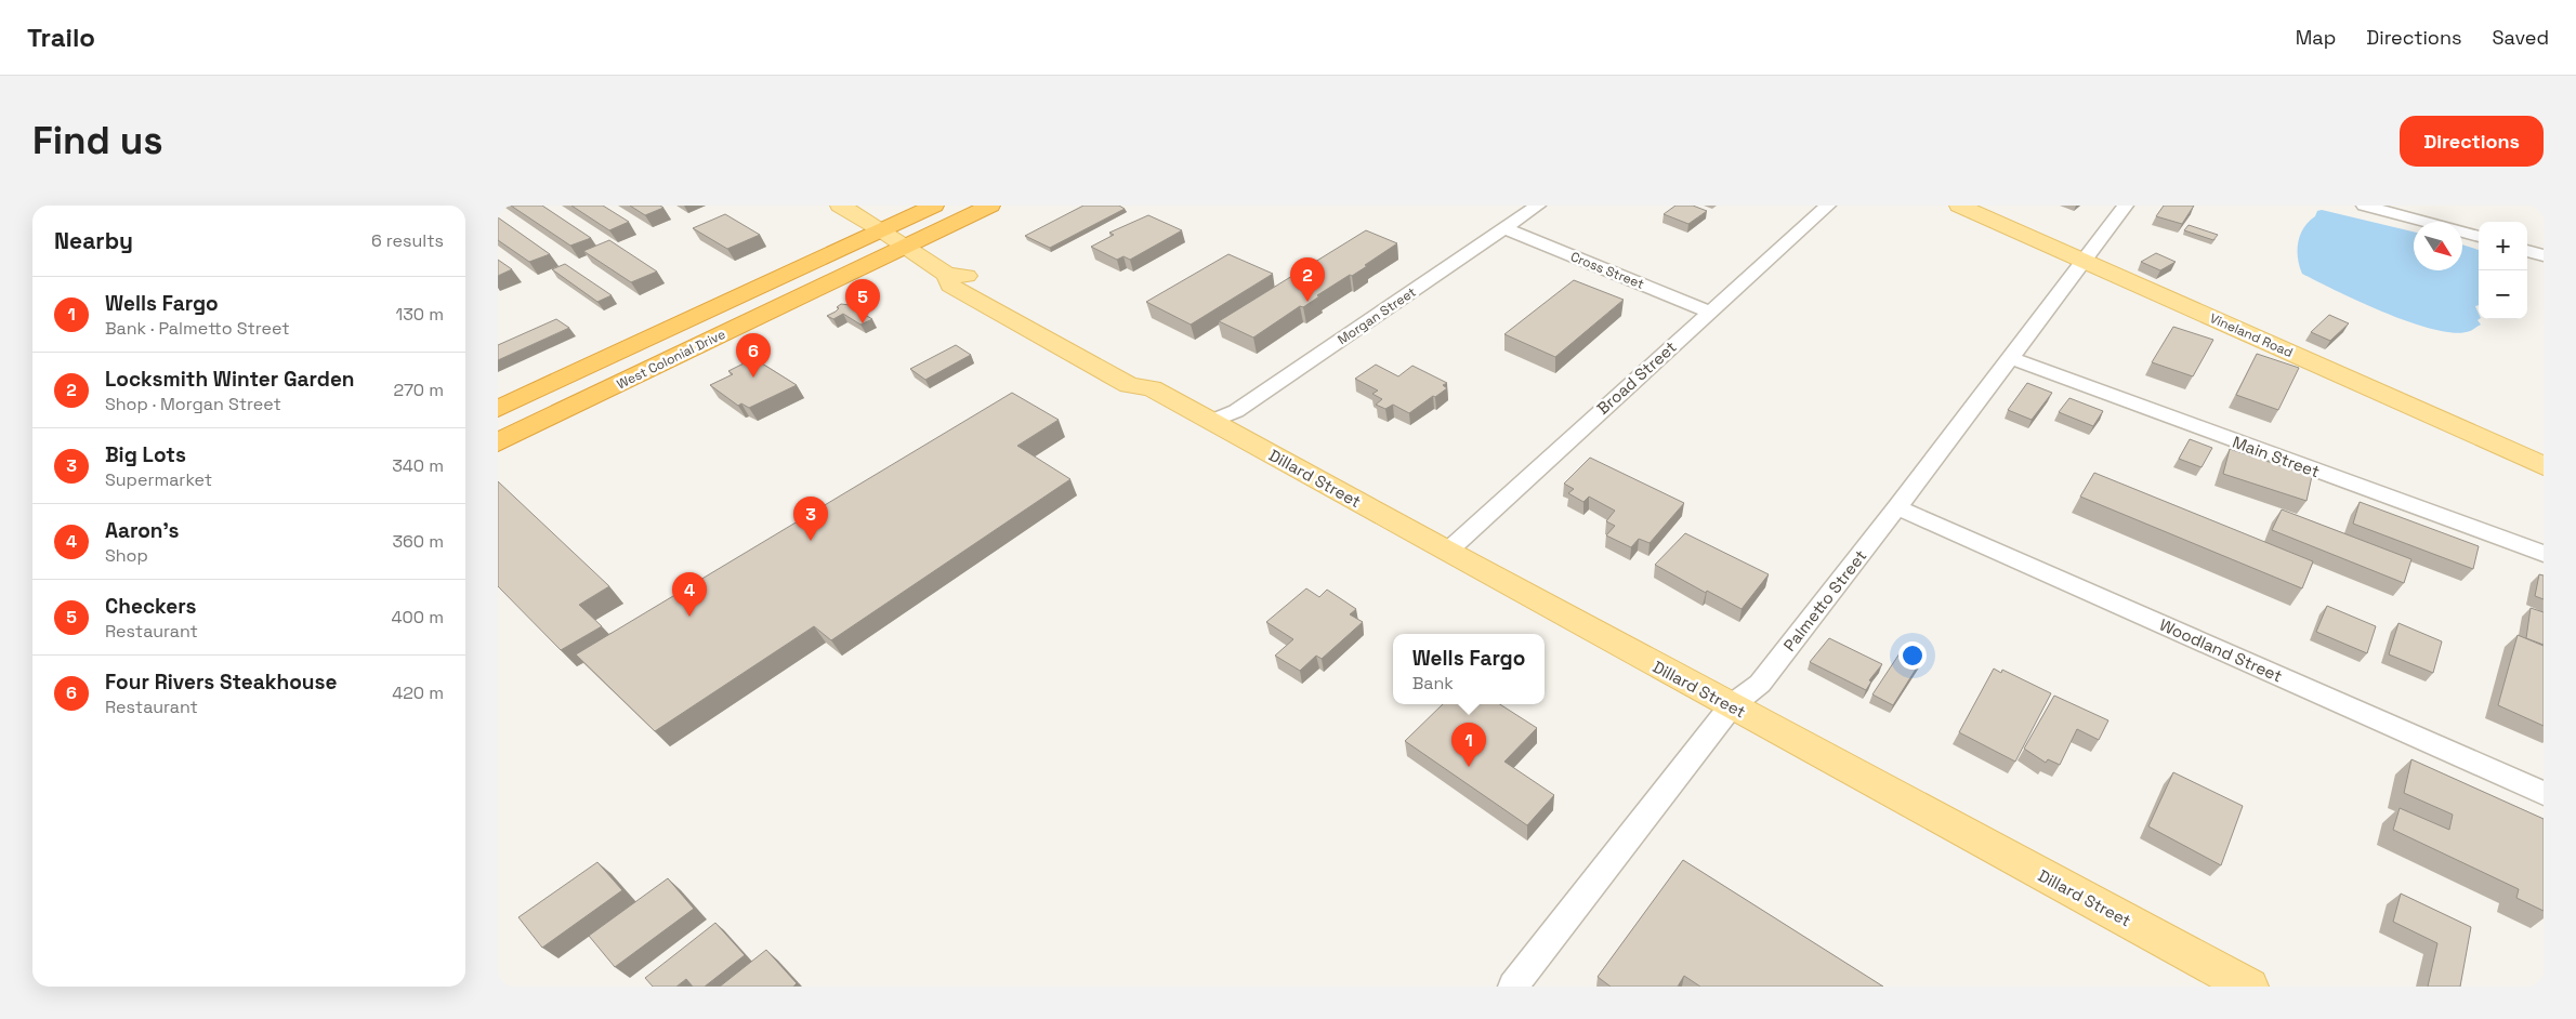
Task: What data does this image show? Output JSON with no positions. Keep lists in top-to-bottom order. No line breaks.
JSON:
{"streets":{"highway":["West Colonial Drive"],"main road":["Vineland Road","Dillard Street"],"street":["Cross Street","Morgan Street","Broad Street","Main Street","Palmetto Street","Woodland Street"]},"crossings":[["Cross Street","Morgan Street"],["Cross Street","Broad Street"],["Morgan Street","Dillard Street"],["Vineland Road","Palmetto Street"],["West Colonial Drive","Dillard Street"],["Broad Street","Dillard Street"],["Main Street","Palmetto Street"],["Dillard Street","Palmetto Street"],["Palmetto Street","Woodland Street"]],"north":"bottom right","page":{"header":"Trailo","nav":["Map","Directions","Saved"],"buttons":"Directions","title":"Find us","heading":["Nearby","6 results"],"map_buttons":["+","−"],"pins":["2","5","6","3","4","1"],"list":[{"mark":"1","name":"Wells Fargo","note":"Bank · Palmetto Street","value":"130 m"},{"mark":"2","name":"Locksmith Winter Garden","note":"Shop · Morgan Street","value":"270 m"},{"mark":"3","name":"Big Lots","note":"Supermarket","value":"340 m"},{"mark":"4","name":"Aaron's","note":"Shop","value":"360 m"},{"mark":"5","name":"Checkers","note":"Restaurant","value":"400 m"},{"mark":"6","name":"Four Rivers Steakhouse","note":"Restaurant","value":"420 m"}],"popup":["Wells Fargo","Bank"]}}
